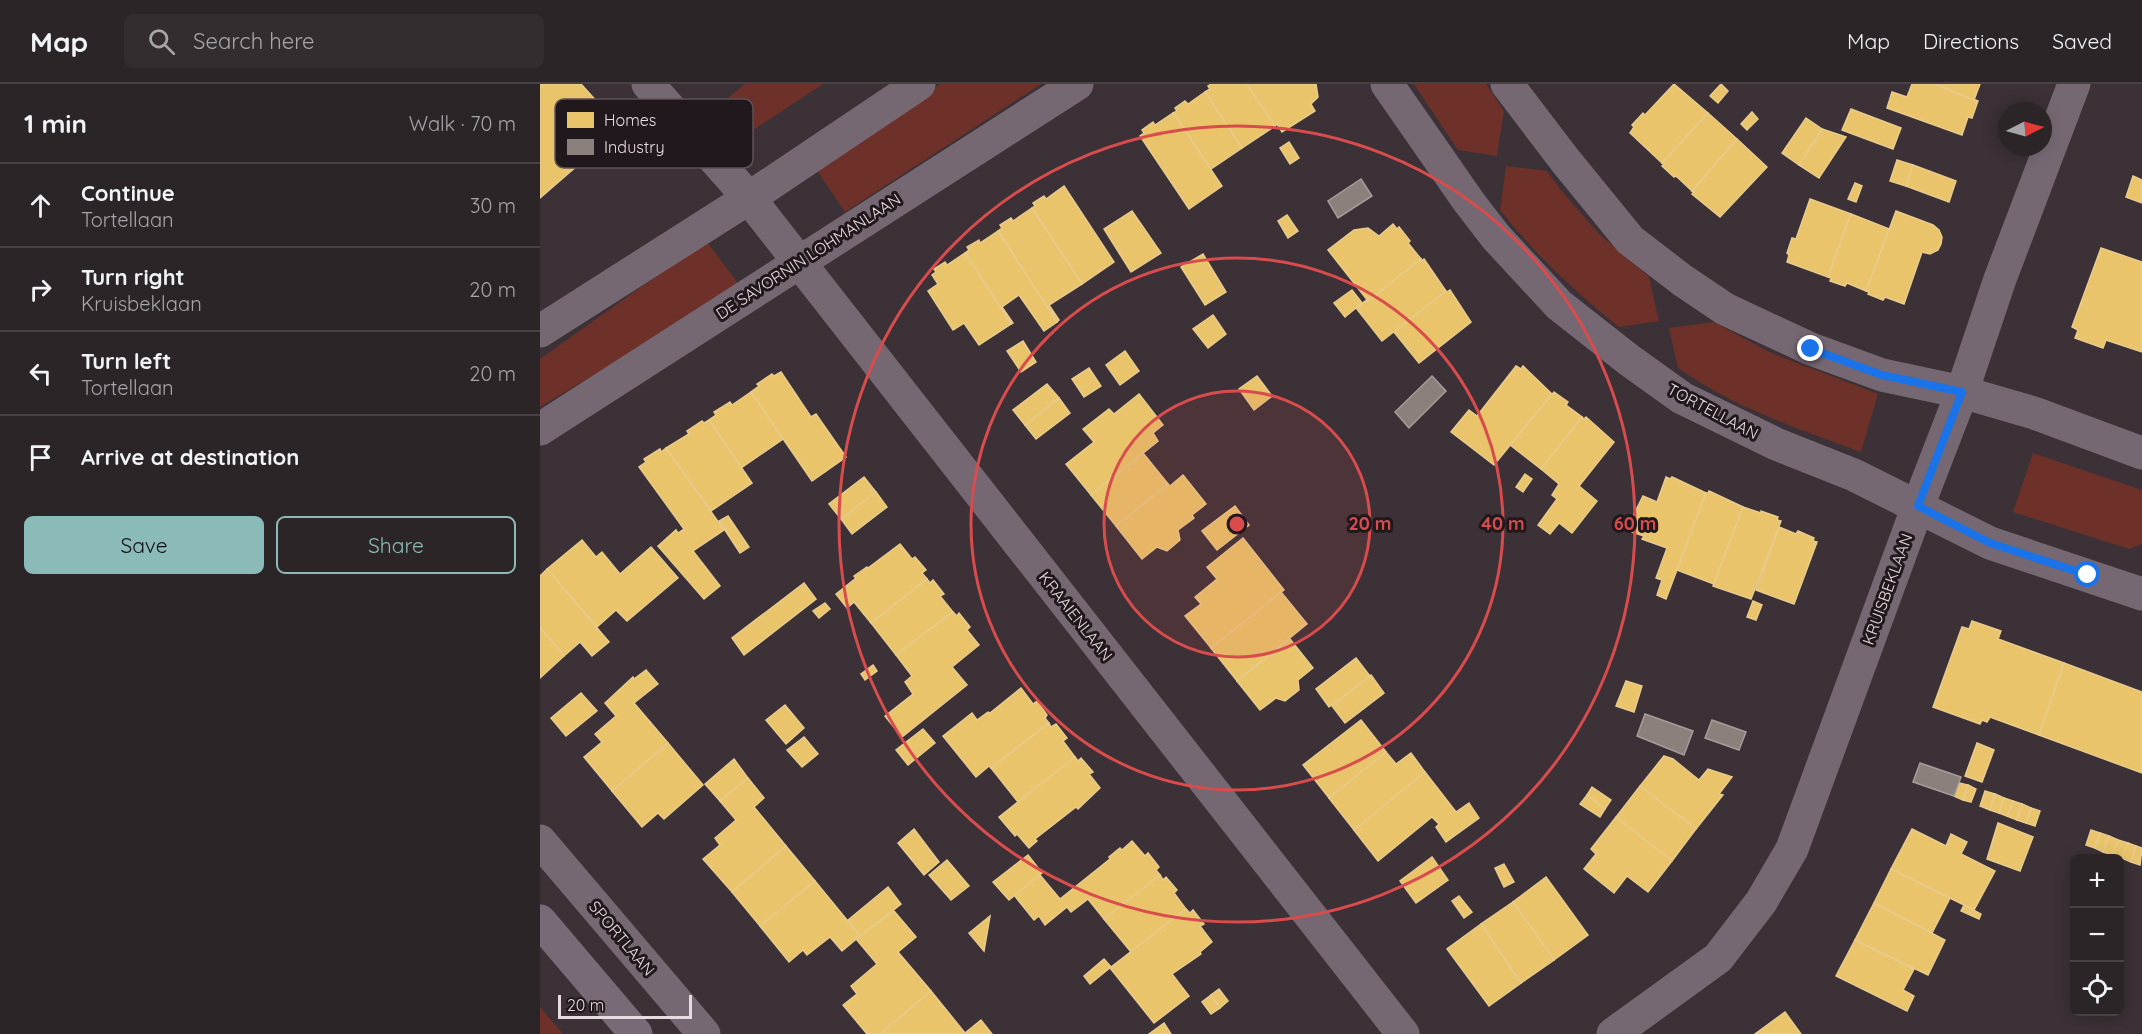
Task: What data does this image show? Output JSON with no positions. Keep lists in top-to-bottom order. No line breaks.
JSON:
{"streets":{"street":["DE SAVORNIN LOHMANLAAN","TORTELLAAN","KRUISBEKLAAN","KRAAIENLAAN","SPORTLAAN"]},"crossings":[["DE SAVORNIN LOHMANLAAN","KRAAIENLAAN"],["TORTELLAAN","KRUISBEKLAAN"]],"legend":["Homes","Industry"],"scale_bar":"20 m","north":"right","page":{"header":"Map","search":"Search here","nav":["Map","Directions","Saved"],"heading":["1 min","Walk · 70 m"],"list":[["Continue","Tortellaan","30 m"],["Turn right","Kruisbeklaan","20 m"],["Turn left","Tortellaan","20 m"],"Arrive at destination"],"buttons":["Save","Share"],"map_buttons":["+","−"],"scale":"20 m"},"rings":["20 m","40 m","60 m"]}
